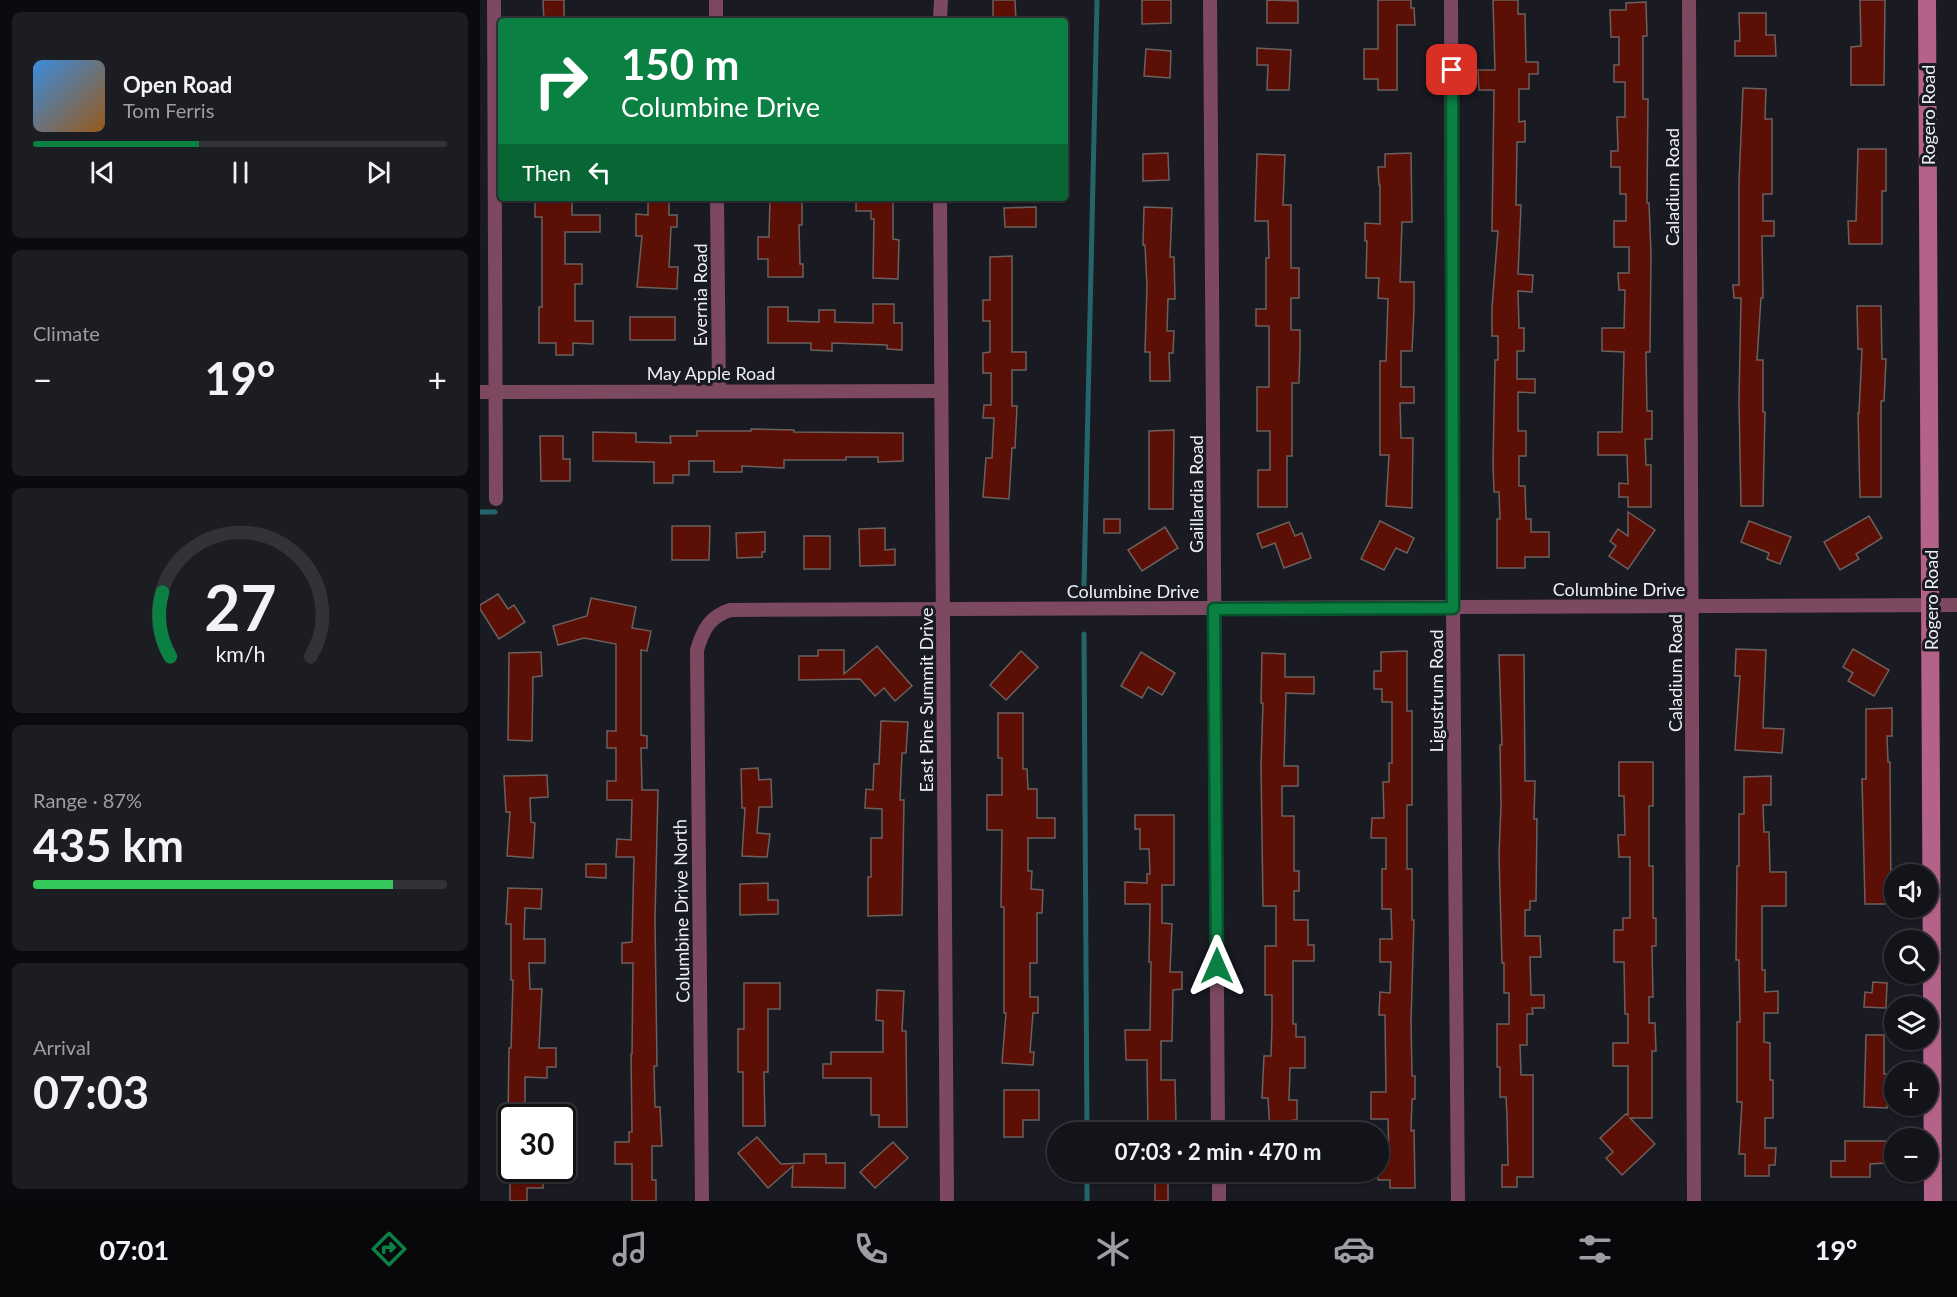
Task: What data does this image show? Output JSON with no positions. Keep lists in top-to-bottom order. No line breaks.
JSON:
{"streets":{"main road":["Rogero Road"],"street":["Caladium Road","Evernia Road","May Apple Road","Gaillardia Road","Columbine Drive","Ligustrum Road","East Pine Summit Drive","Columbine Drive North"]},"crossings":[["Rogero Road","Columbine Drive"],["Caladium Road","Columbine Drive"],["Evernia Road","May Apple Road"],["May Apple Road","East Pine Summit Drive"],["Gaillardia Road","Columbine Drive"],["Columbine Drive","Ligustrum Road"],["Columbine Drive","East Pine Summit Drive"],["Columbine Drive","Columbine Drive North"]],"page":{"turn":["150 m","Columbine Drive"],"song":["Open Road","Tom Ferris"],"then":"Then","tile":["Climate",["Range · 87%","435 km"],["Arrival","07:03"]],"heat":["−","19°","+"],"map_buttons":["+","−"],"limit":"30","trip":"07:03 · 2 min · 470 m","tabs":["07:01","19°"],"gauge":["27","km/h"]}}
